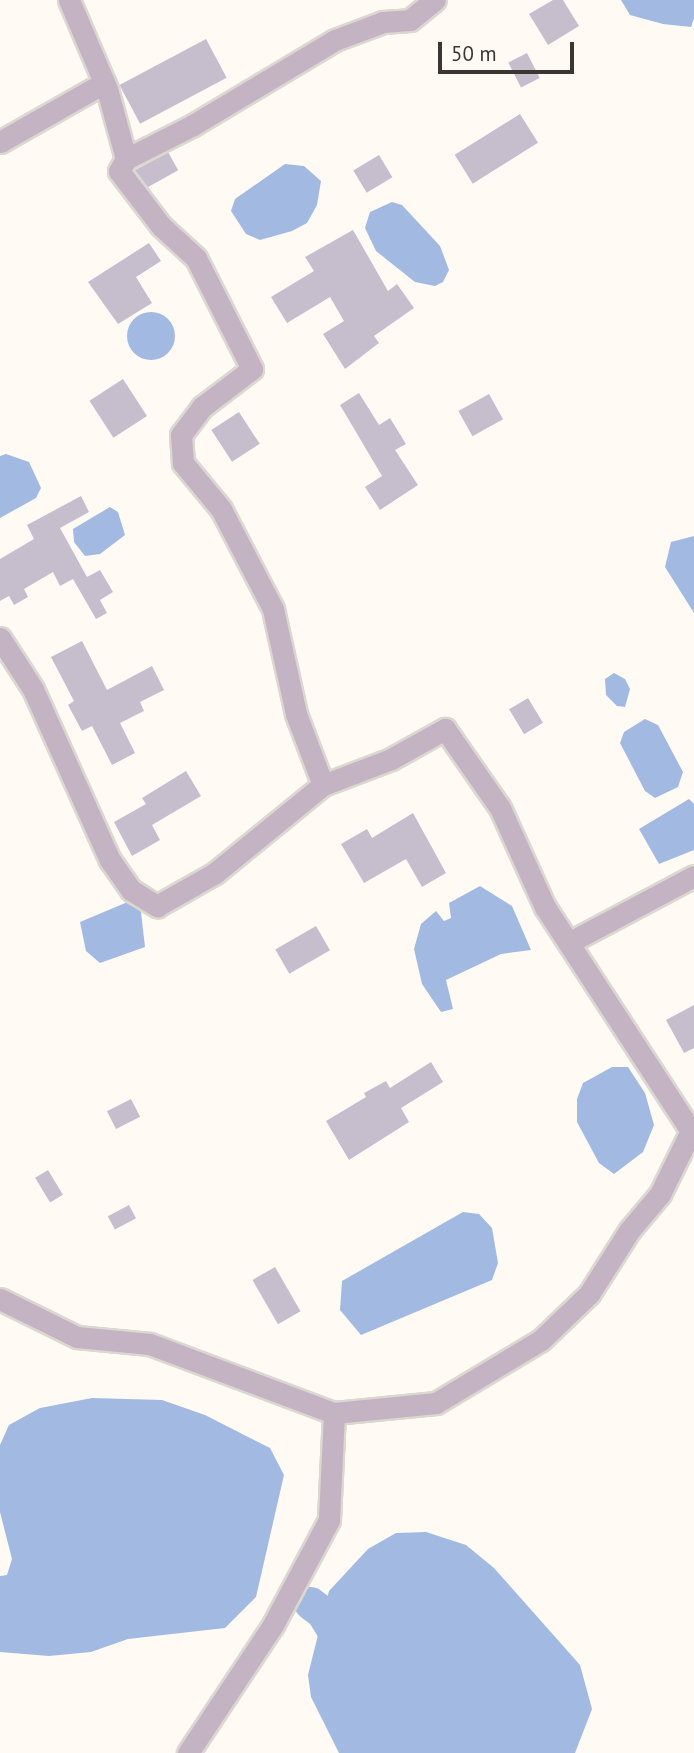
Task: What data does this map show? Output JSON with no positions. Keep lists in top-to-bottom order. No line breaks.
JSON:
{"scale_bar":"50 m"}
